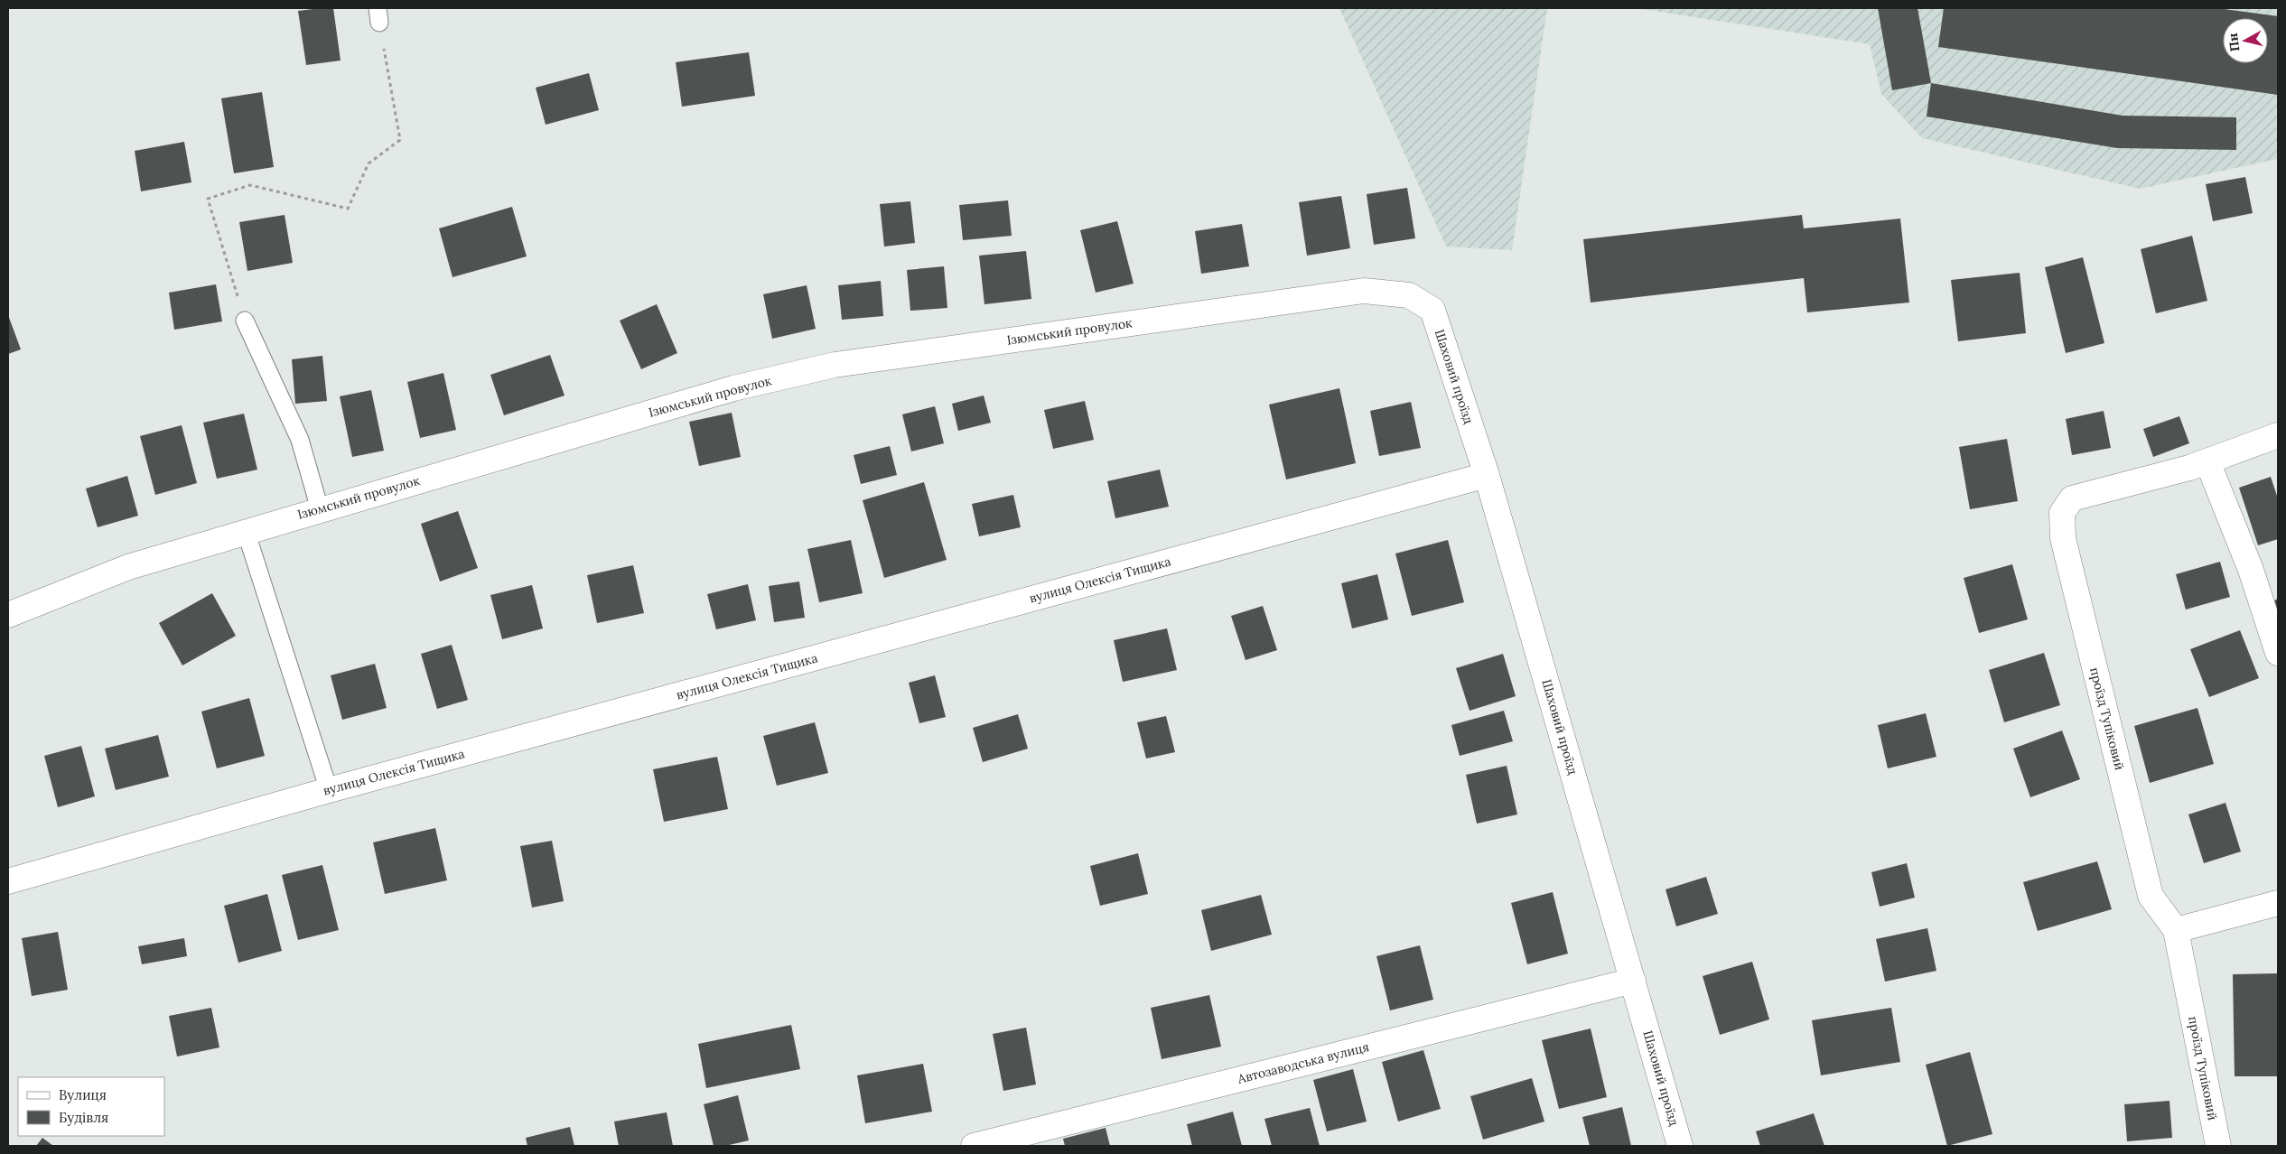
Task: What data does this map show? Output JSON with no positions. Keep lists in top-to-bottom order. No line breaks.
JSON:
{"streets":{"street":["Ізюмський провулок","Шаховий проїзд","вулиця Олексія Тищика","проїзд Тупіковий","Автозаводська вулиця"]},"crossings":[["Ізюмський провулок","Шаховий проїзд"],["Шаховий проїзд","вулиця Олексія Тищика"],["Шаховий проїзд","Автозаводська вулиця"]],"legend":["Вулиця","Будівля"],"north":"left"}
